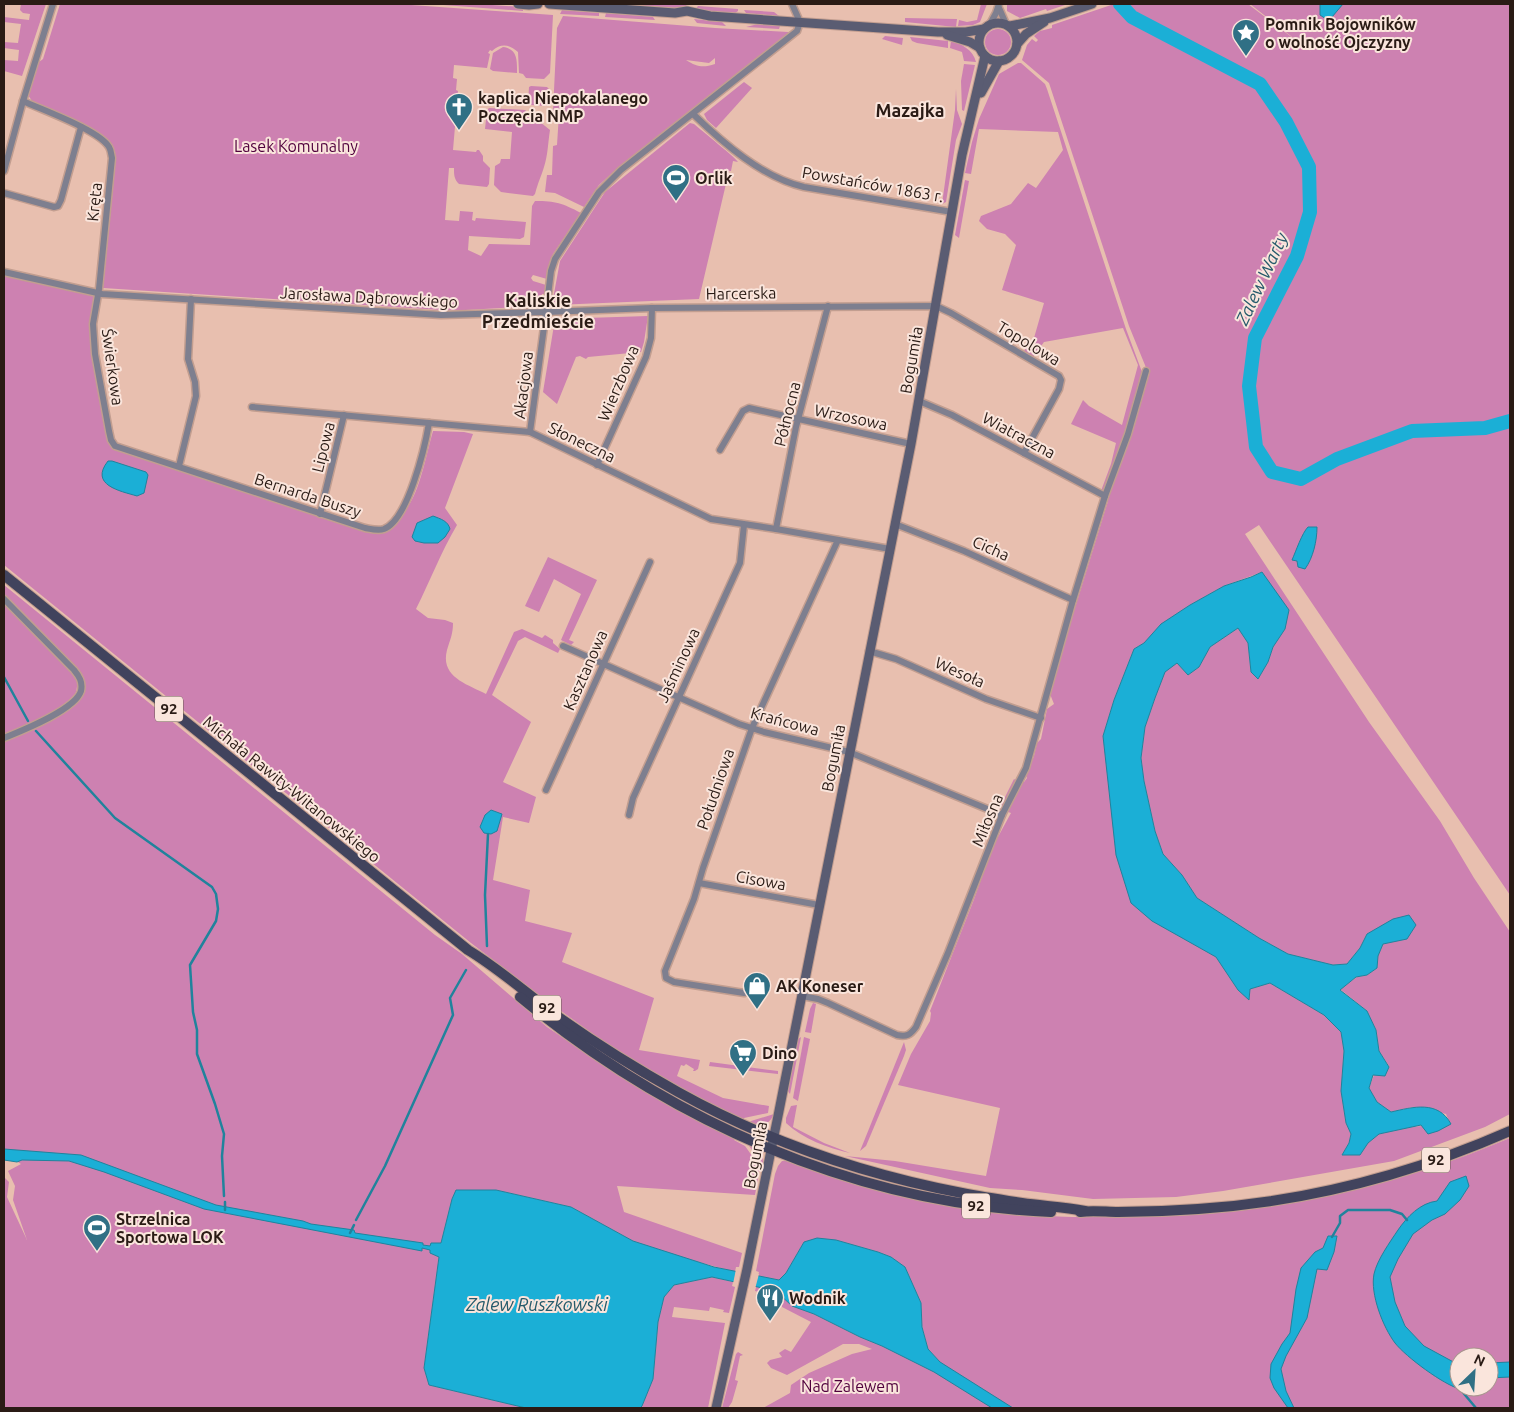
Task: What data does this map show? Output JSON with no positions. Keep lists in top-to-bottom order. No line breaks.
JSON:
{"streets":{"main road":["92","Michała Rawity-Witanowskiego"],"street":["Powstańców 1863 r.","Kręta","Harcerska","Jarosława Dąbrowskiego","Topolowa","Bogumiła","Świerkowa","Wierzbowa","Akacjowa","Północna","Wrzosowa","Wiatraczna","Słoneczna","Lipowa","Bernarda Buszy","Cicha","Jaśminowa","Kasztanowa","Wesoła","Krańcowa","Południowa","Miłosna","Cisowa"]},"crossings":[["Powstańców 1863 r.","Bogumiła"],["Kręta","Jarosława Dąbrowskiego"],["Kręta","Świerkowa"],["Harcerska","Jarosława Dąbrowskiego"],["Harcerska","Topolowa"],["Harcerska","Bogumiła"],["Harcerska","Wierzbowa"],["Harcerska","Akacjowa"],["Harcerska","Północna"],["Jarosława Dąbrowskiego","Świerkowa"],["Jarosława Dąbrowskiego","Akacjowa"],["Topolowa","Bogumiła"],["Topolowa","Wiatraczna"],["Bogumiła","Wrzosowa"],["Bogumiła","Wiatraczna"],["Bogumiła","Słoneczna"],["Bogumiła","Cicha"],["Bogumiła","Wesoła"],["Bogumiła","Krańcowa"],["Bogumiła","Michała Rawity-Witanowskiego"],["Bogumiła","Miłosna"],["Bogumiła","Cisowa"],["Świerkowa","Bernarda Buszy"],["Wierzbowa","Słoneczna"],["Akacjowa","Słoneczna"],["Północna","Wrzosowa"],["Północna","Słoneczna"],["Wiatraczna","Miłosna"],["Słoneczna","Lipowa"],["Słoneczna","Bernarda Buszy"],["Słoneczna","Jaśminowa"],["Słoneczna","Południowa"],["Lipowa","Bernarda Buszy"],["Cicha","Miłosna"],["Jaśminowa","Krańcowa"],["Kasztanowa","Krańcowa"],["Wesoła","Miłosna"],["92","Michała Rawity-Witanowskiego"],["Krańcowa","Południowa"],["Krańcowa","Miłosna"],["Południowa","Cisowa"]],"districts":["Mazajka","Kaliskie Przedmieście"],"water":["Zalew Warty","Zalew Ruszkowski"],"parks":["Lasek Komunalny","Nad Zalewem"],"places":{"place":["Pomnik Bojowników o wolność Ojczyzny"],"church":["kaplica Niepokalanego Poczęcia NMP"],"sports":["Orlik","Strzelnica Sportowa LOK"],"shop":["AK Koneser"],"supermarket":["Dino"],"restaurant":["Wodnik"]},"north":"top right"}
